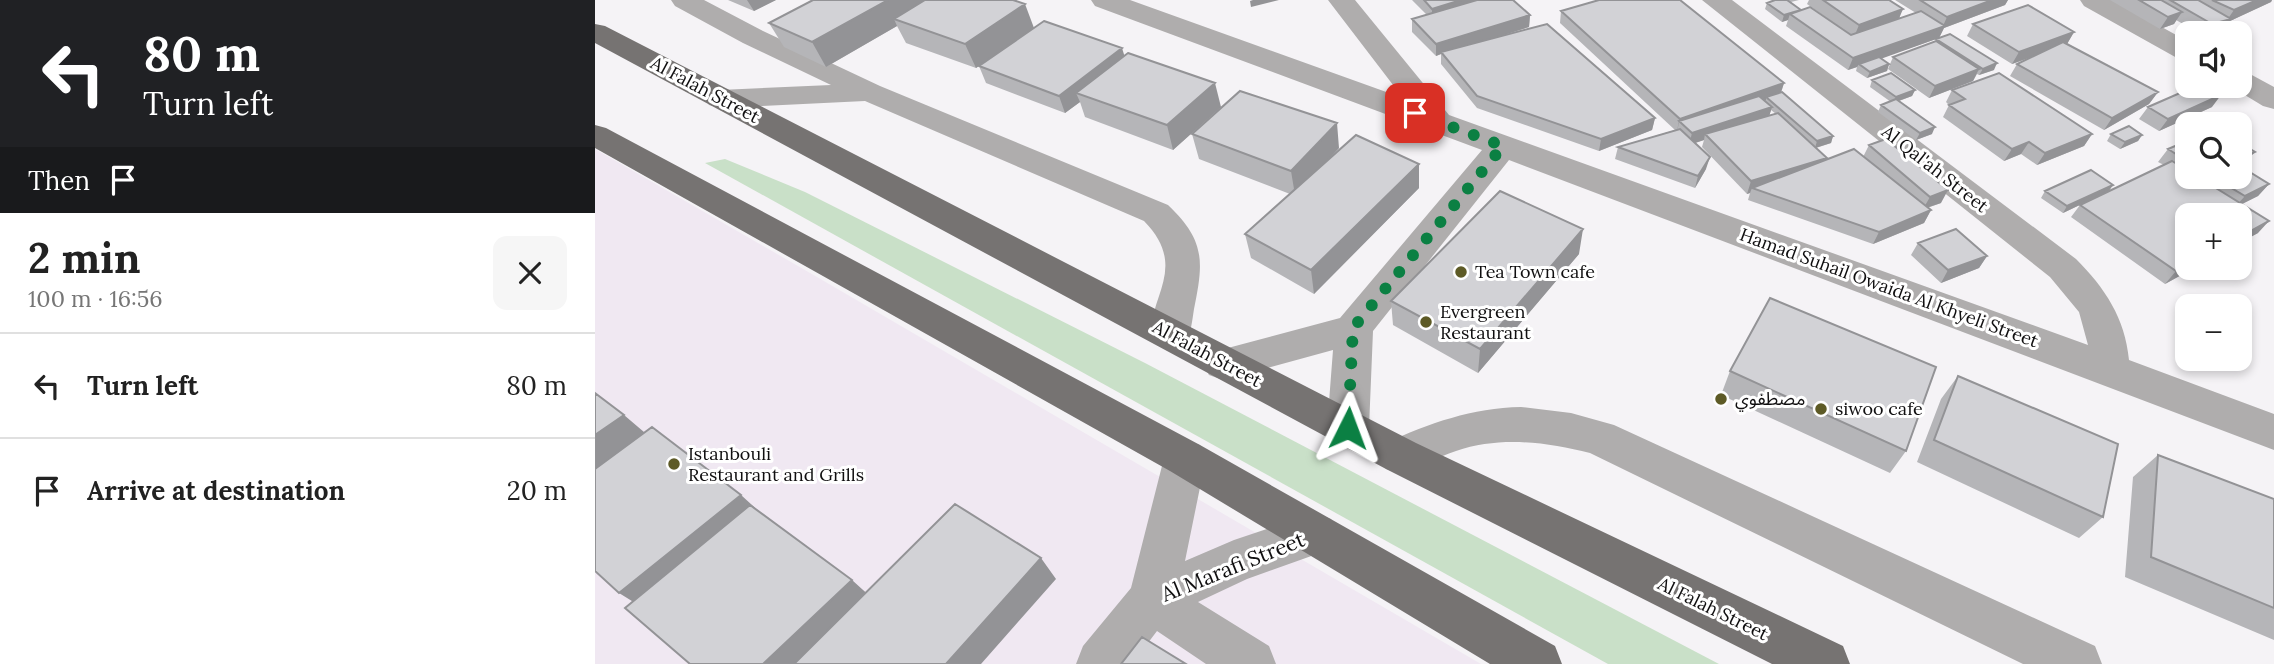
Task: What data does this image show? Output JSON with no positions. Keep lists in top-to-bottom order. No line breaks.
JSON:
{"streets":{"main road":["Al Falah Street"],"street":["Al Qal'ah Street","Hamad Suhail Owaida Al Khyeli Street","Al Marafi Street"]},"crossings":[["Al Qal'ah Street","Hamad Suhail Owaida Al Khyeli Street"]],"places":["Tea Town cafe","Evergreen Restaurant","مصطفوي","siwoo cafe","Istanbouli Restaurant and Grills"],"page":{"turn":["80 m","Turn left"],"map_buttons":["+","−"],"then":"Then","heading":["2 min","100 m · 16:56"],"list":[{"name":"Turn left","value":"80 m"},{"name":"Arrive at destination","value":"20 m"}]}}
